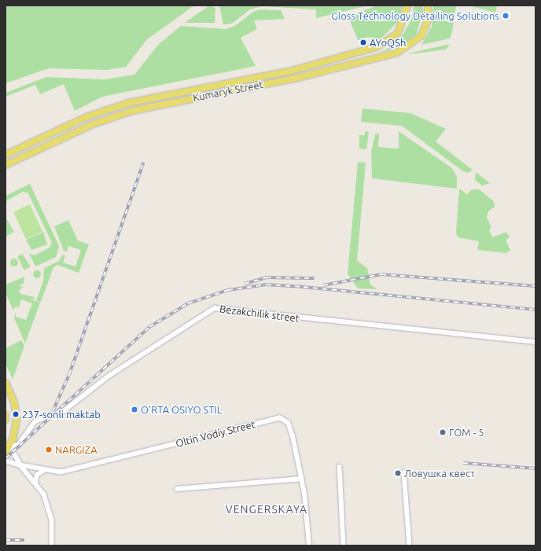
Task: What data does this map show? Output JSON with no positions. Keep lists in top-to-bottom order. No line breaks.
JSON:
{"streets":{"main road":["Kumaryk Street"],"street":["Bezakchilik street","Oltin Vodiy Street"]},"districts":["VENGERSKAYA"],"places":["Gloss Technology Detailing Solutions","AYoQSh","O'RTA OSIYO STIL","237-sonli maktab","ГОМ - 5","NARGIZA","Ловушка квест"]}
